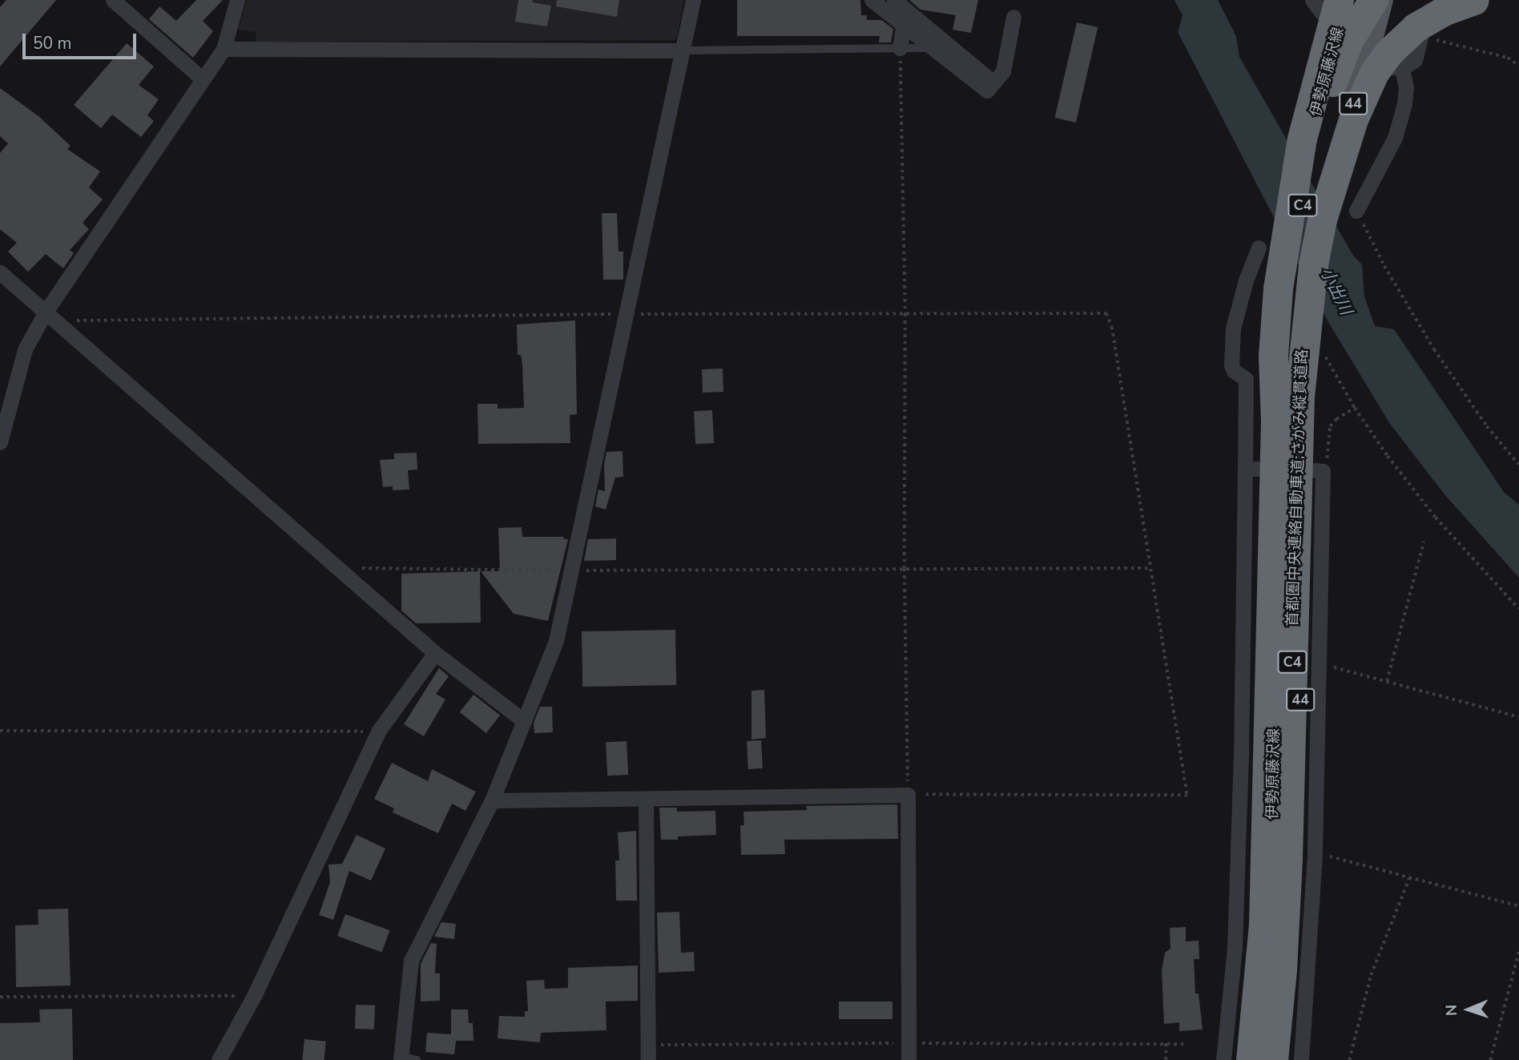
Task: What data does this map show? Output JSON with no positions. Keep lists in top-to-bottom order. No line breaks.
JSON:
{"streets":{"highway":["C4","首都圏中央連絡自動車道;さがみ縦貫道路"],"main road":["伊勢原藤沢線","44"]},"crossings":[["伊勢原藤沢線","44"],["44","C4"],["44","首都圏中央連絡自動車道;さがみ縦貫道路"],["C4","首都圏中央連絡自動車道;さがみ縦貫道路"]],"water":["小出川"],"scale_bar":"50 m","north":"left"}
